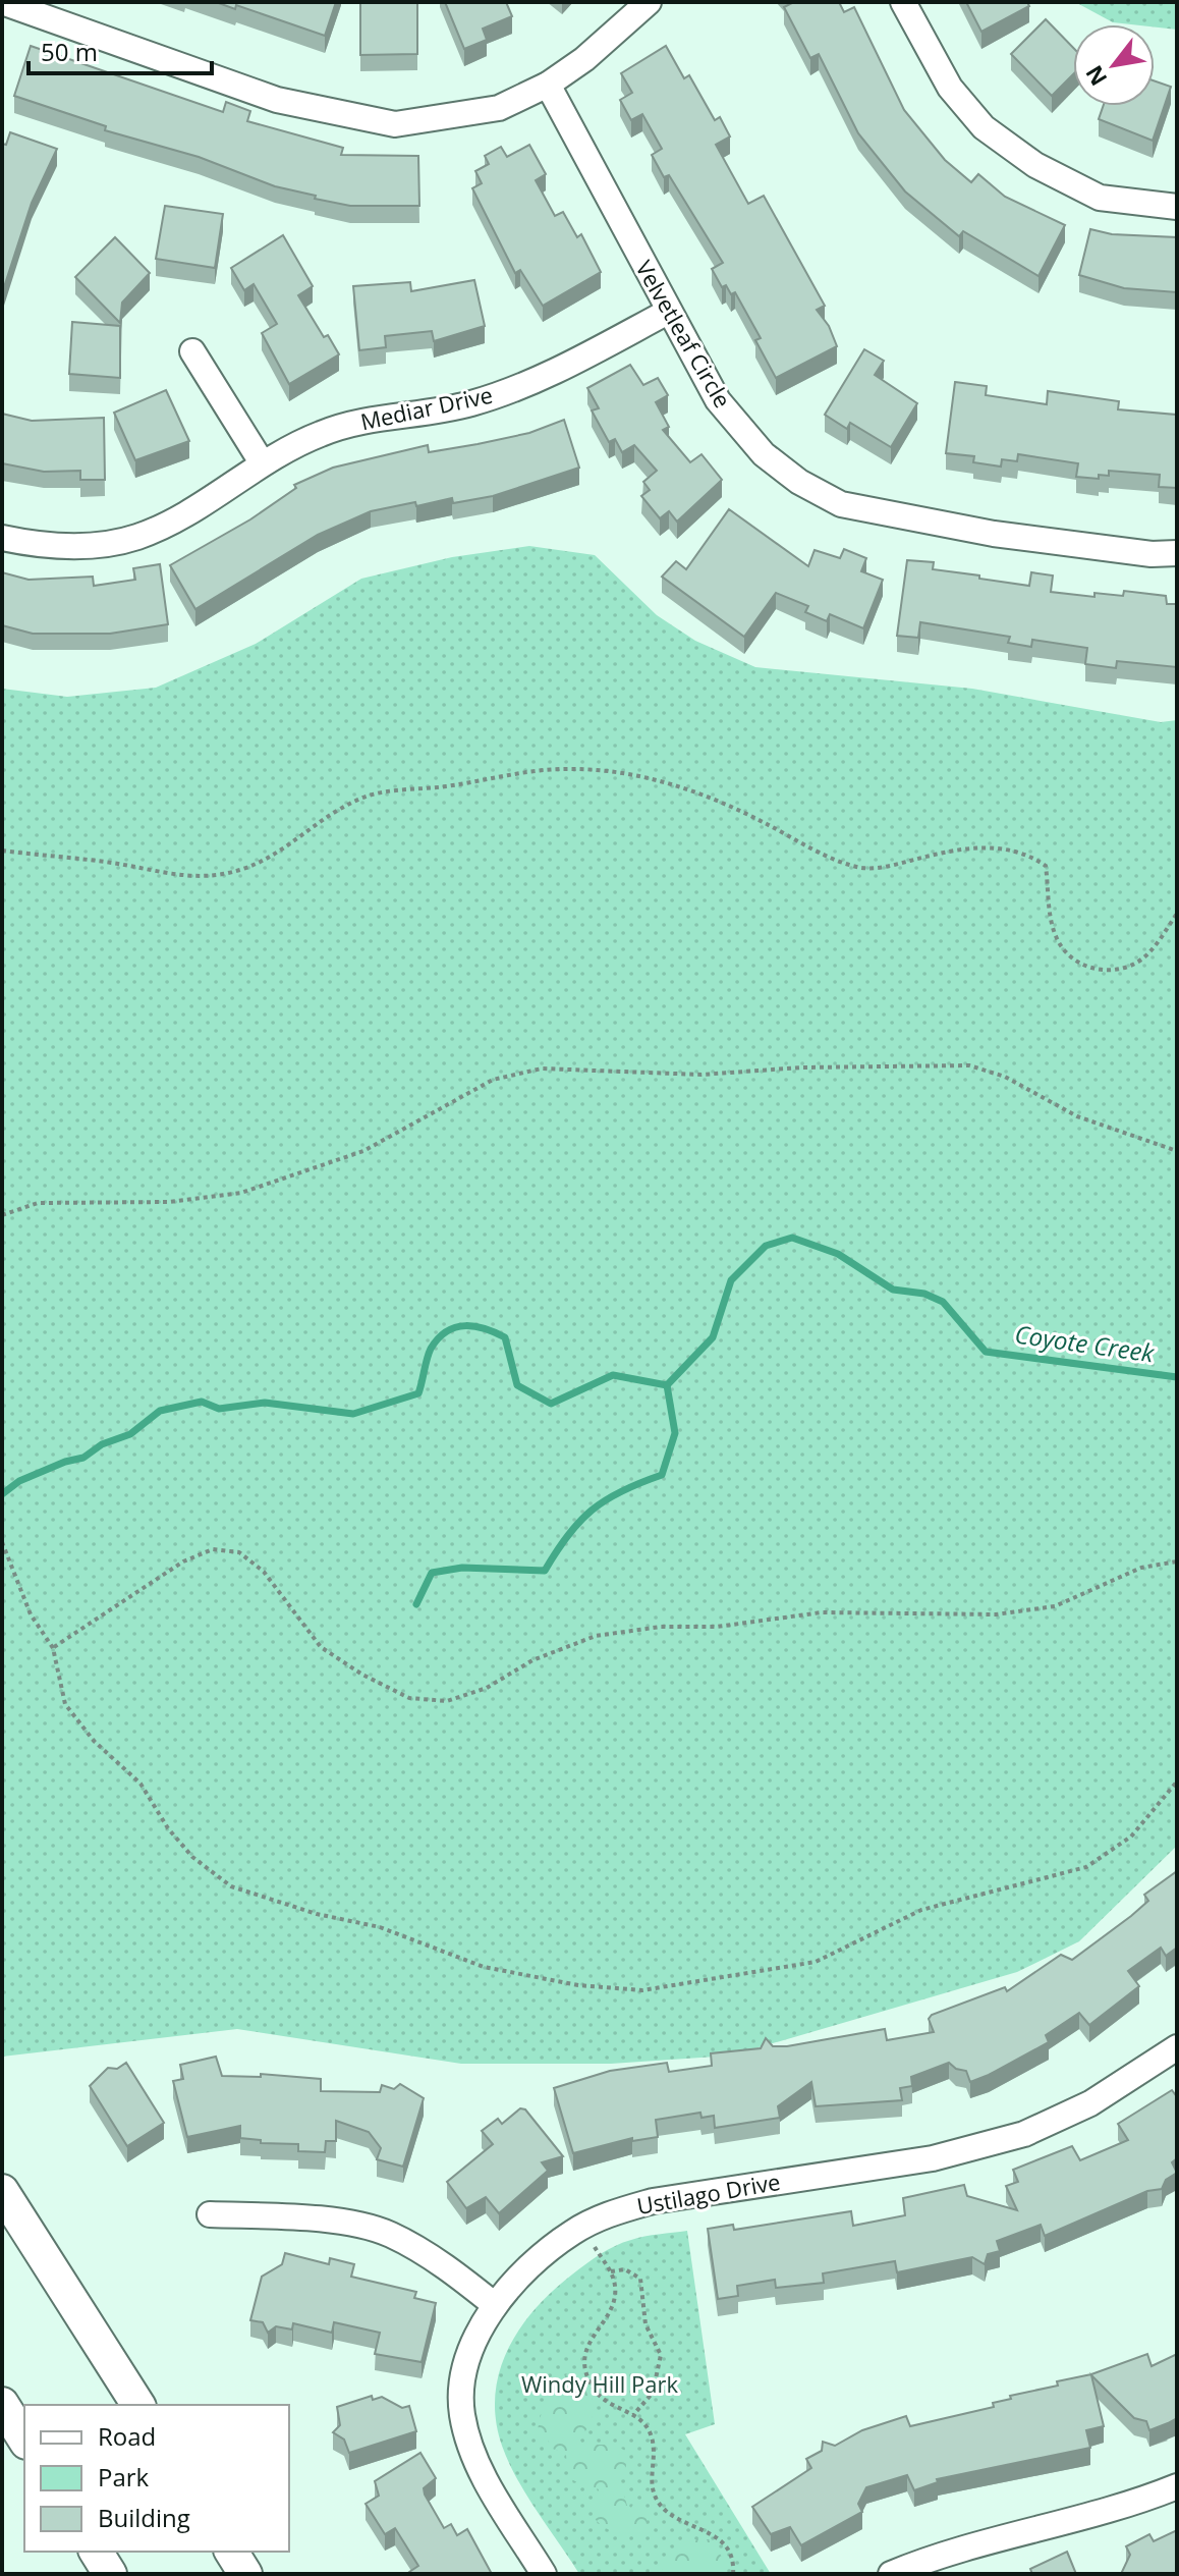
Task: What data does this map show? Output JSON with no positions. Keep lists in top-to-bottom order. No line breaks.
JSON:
{"streets":{"street":["Velvetleaf Circle","Mediar Drive","Ustilago Drive"]},"crossings":[["Velvetleaf Circle","Mediar Drive"]],"water":["Coyote Creek"],"parks":["Windy Hill Park"],"legend":["Road","Park","Building"],"scale_bar":"50 m","north":"bottom left"}
